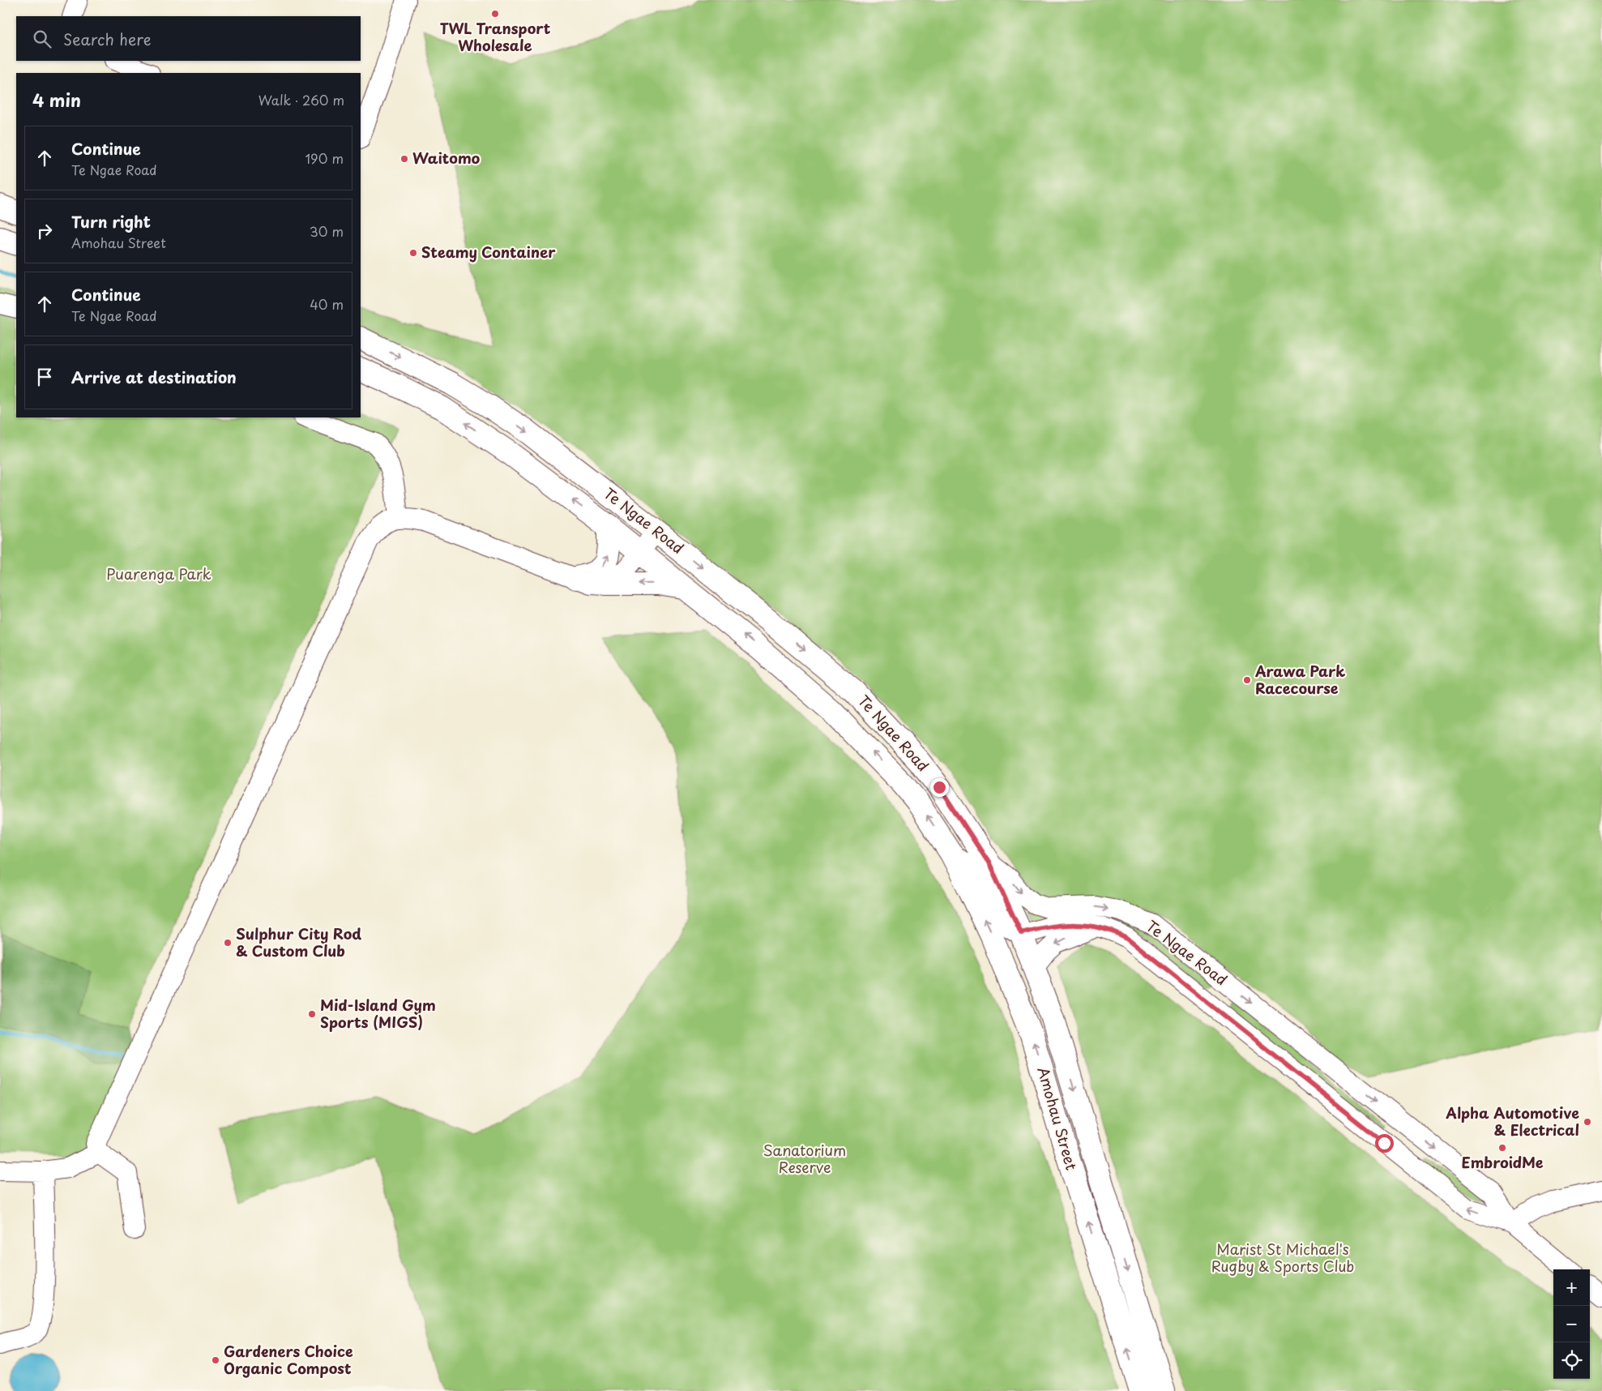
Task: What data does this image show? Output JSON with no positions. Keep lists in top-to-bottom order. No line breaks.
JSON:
{"streets":{"main road":["Te Ngae Road","Amohau Street"]},"crossings":[["Te Ngae Road","Amohau Street"]],"parks":["Puarenga Park","Sanatorium Reserve","Marist St Michael's Rugby & Sports Club"],"places":["TWL Transport Wholesale","Waitomo","Steamy Container","Arawa Park Racecourse","Sulphur City Rod & Custom Club","Mid-Island Gym Sports (MIGS)","Alpha Automotive & Electrical","EmbroidMe","Gardeners Choice Organic Compost"],"page":{"search":"Search here","heading":["4 min","Walk · 260 m"],"list":[["Continue","Te Ngae Road","190 m"],["Turn right","Amohau Street","30 m"],["Continue","Te Ngae Road","40 m"],"Arrive at destination"],"map_buttons":["+","−"]}}
